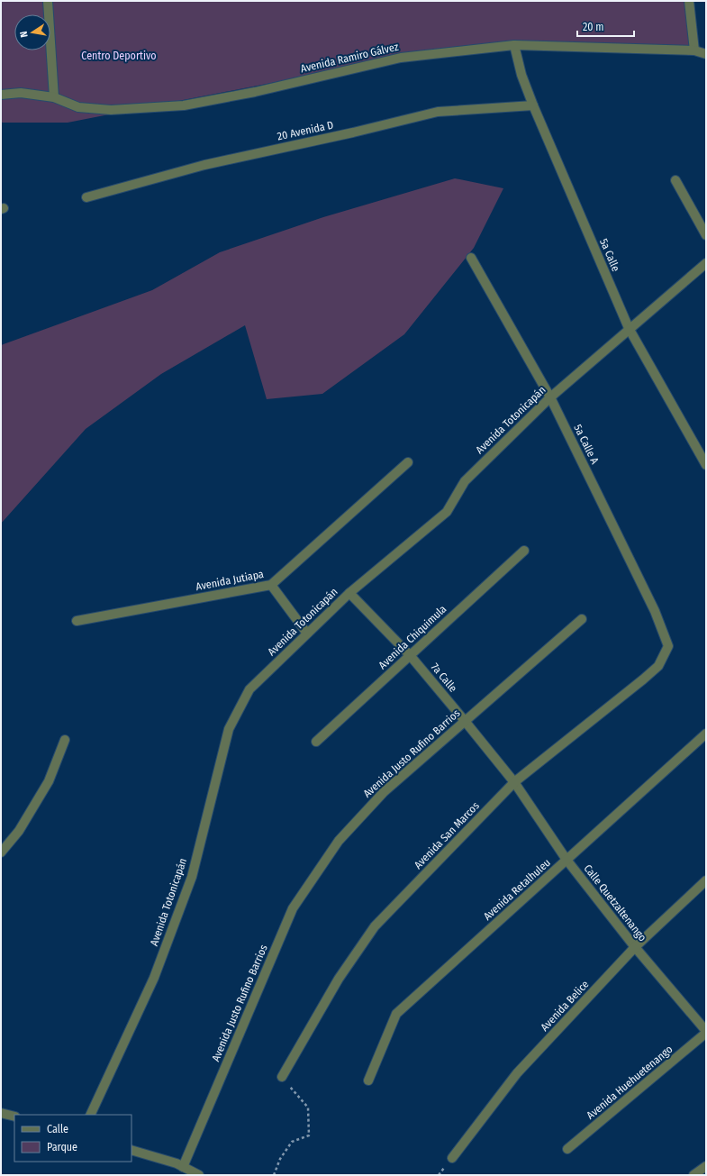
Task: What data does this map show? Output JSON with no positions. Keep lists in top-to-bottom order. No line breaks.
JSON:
{"streets":{"street":["Avenida Ramiro Gálvez","20 Avenida D","5a Calle","Avenida Totonicapán","5a Calle A","Avenida Jutiapa","Avenida Chiquimula","7a Calle","Avenida Justo Rufino Barrios","Avenida San Marcos","Avenida Retalhuleu","Calle Quetzaltenango","Avenida Belice","Avenida Huehuetenango"]},"crossings":[["Avenida Ramiro Gálvez","5a Calle"],["20 Avenida D","5a Calle"],["5a Calle","Avenida Totonicapán"],["Avenida Totonicapán","5a Calle A"],["Avenida Totonicapán","7a Calle"],["5a Calle A","Avenida San Marcos"],["Avenida Chiquimula","7a Calle"],["7a Calle","Avenida Justo Rufino Barrios"],["7a Calle","Avenida San Marcos"],["7a Calle","Calle Quetzaltenango"],["Avenida San Marcos","Calle Quetzaltenango"],["Avenida Retalhuleu","Calle Quetzaltenango"],["Calle Quetzaltenango","Avenida Belice"],["Calle Quetzaltenango","Avenida Huehuetenango"]],"parks":["Centro Deportivo"],"legend":["Calle","Parque"],"scale_bar":"20 m","north":"left"}
